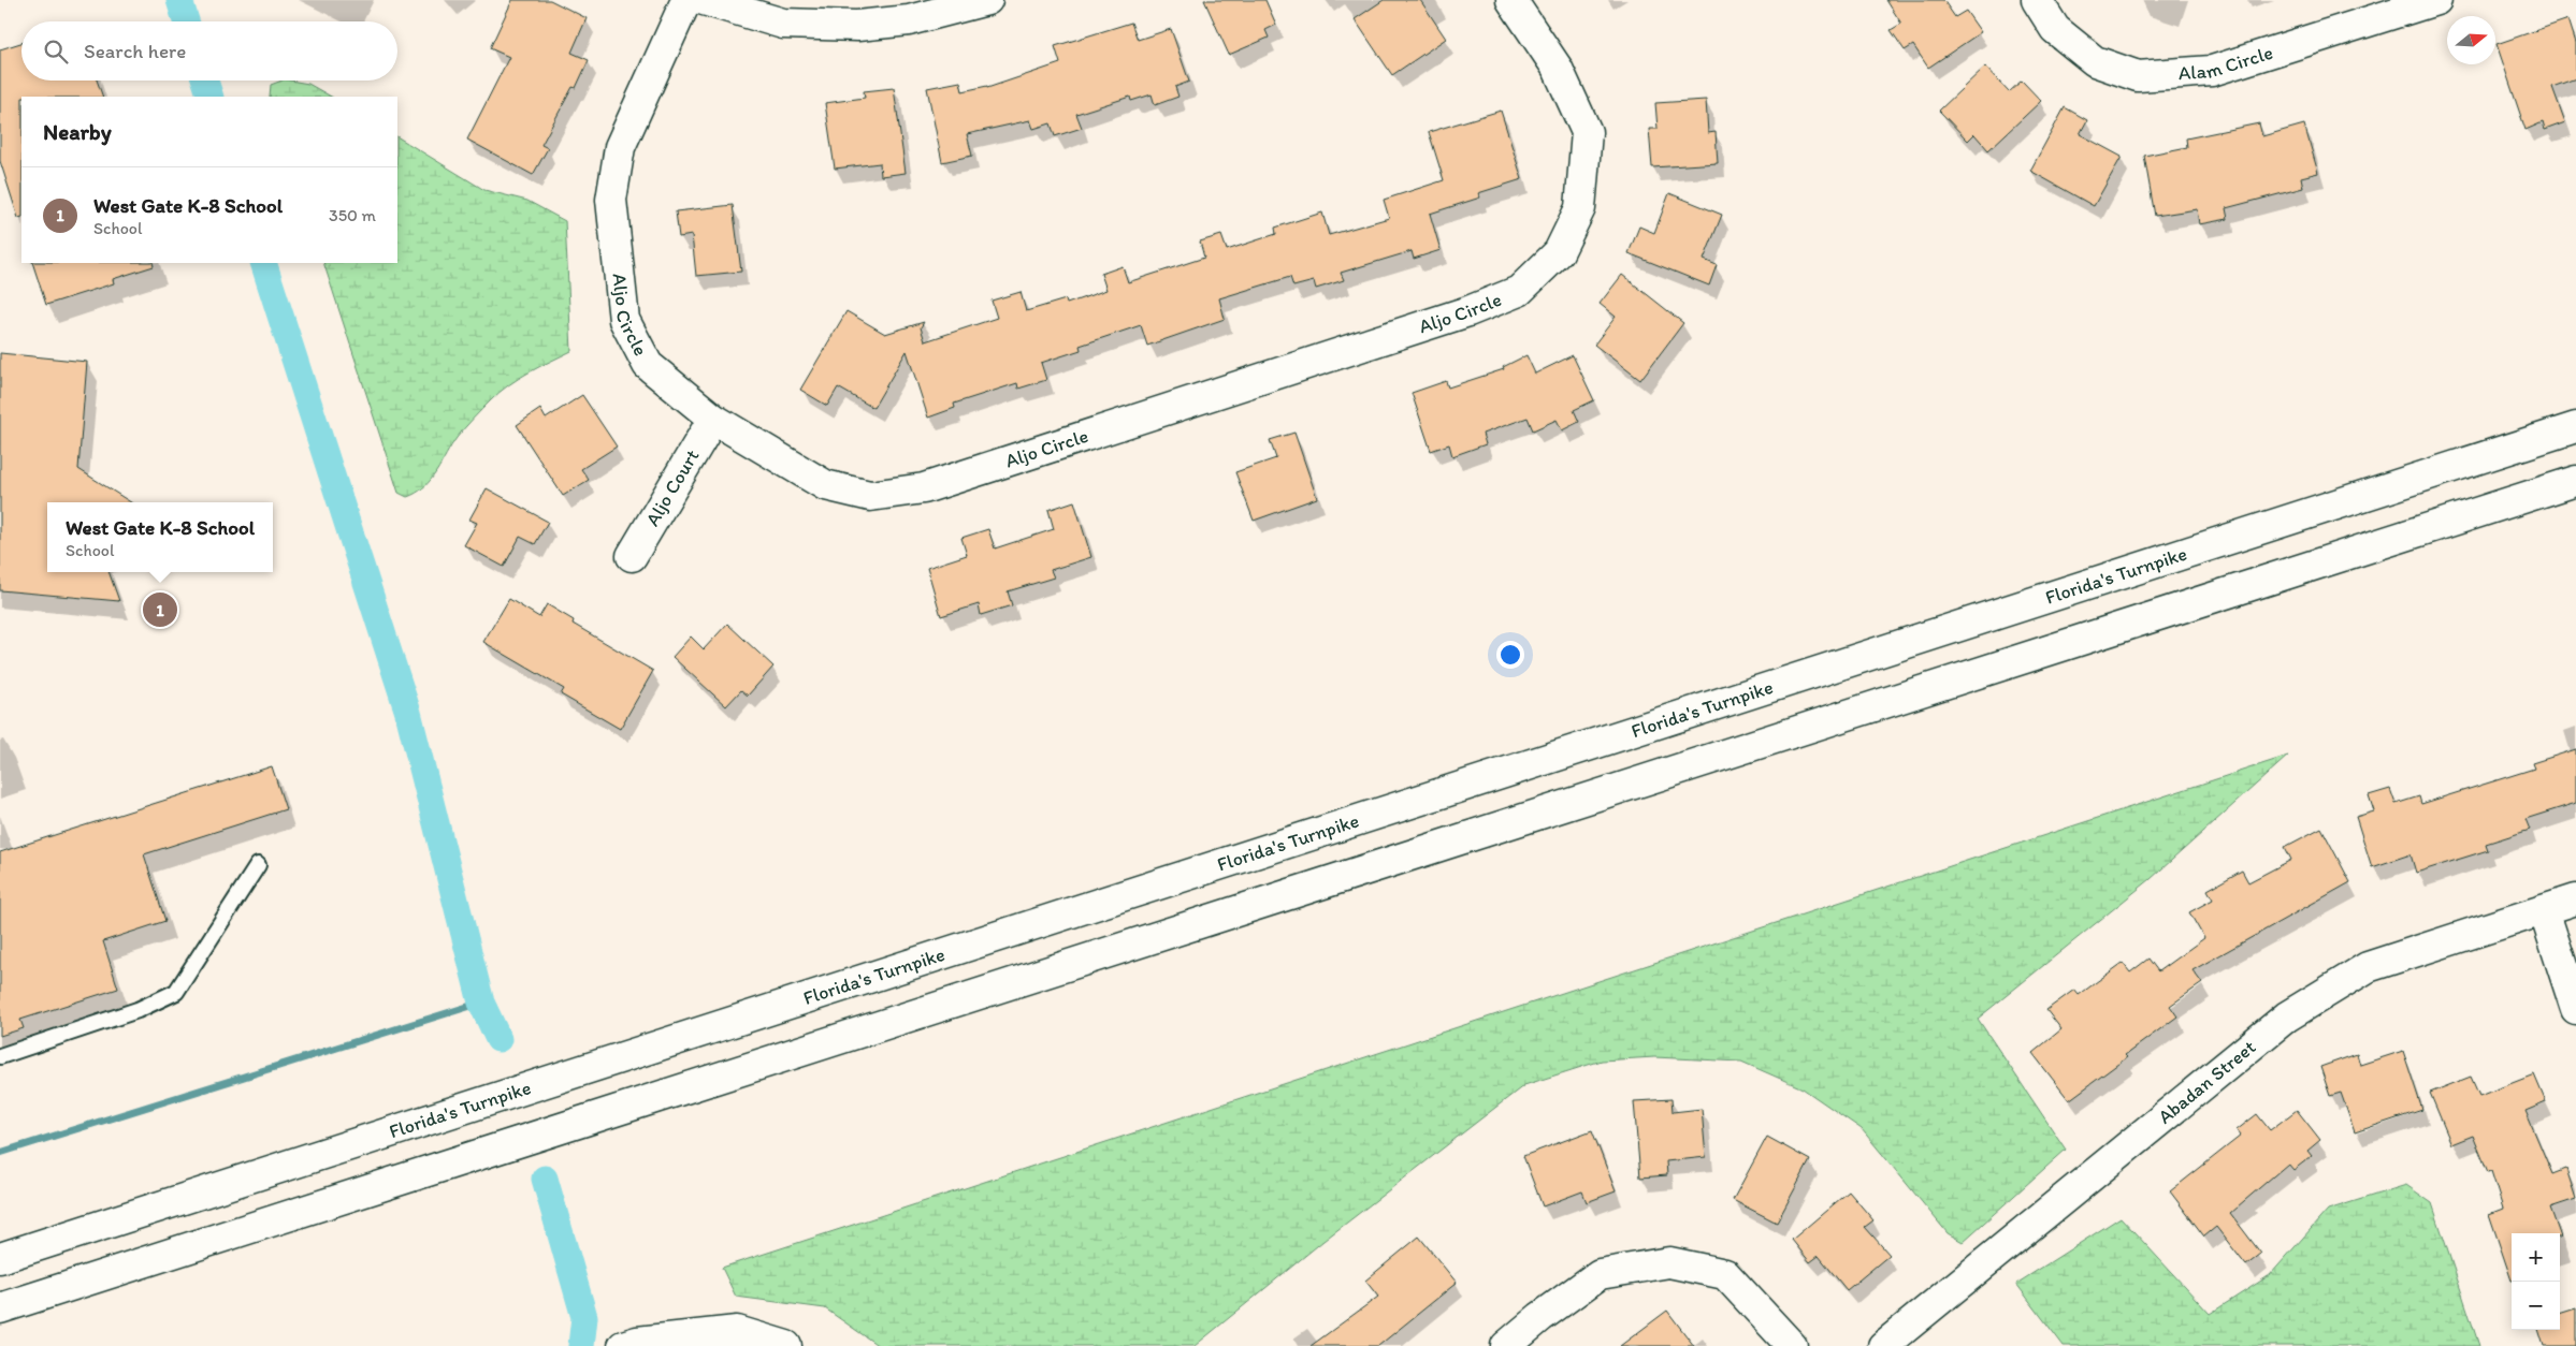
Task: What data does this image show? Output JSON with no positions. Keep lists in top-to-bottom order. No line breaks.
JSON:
{"streets":{"main road":["Alam Circle","Aljo Circle","Aljo Court","Florida's Turnpike","Abadan Street"]},"crossings":[["Aljo Circle","Aljo Court"]],"north":"right","page":{"search":"Search here","heading":"Nearby","list":[{"mark":"1","name":"West Gate K-8 School","note":"School","value":"350 m"}],"popup":["West Gate K-8 School","School"],"pins":"1","map_buttons":["+","−"]}}
